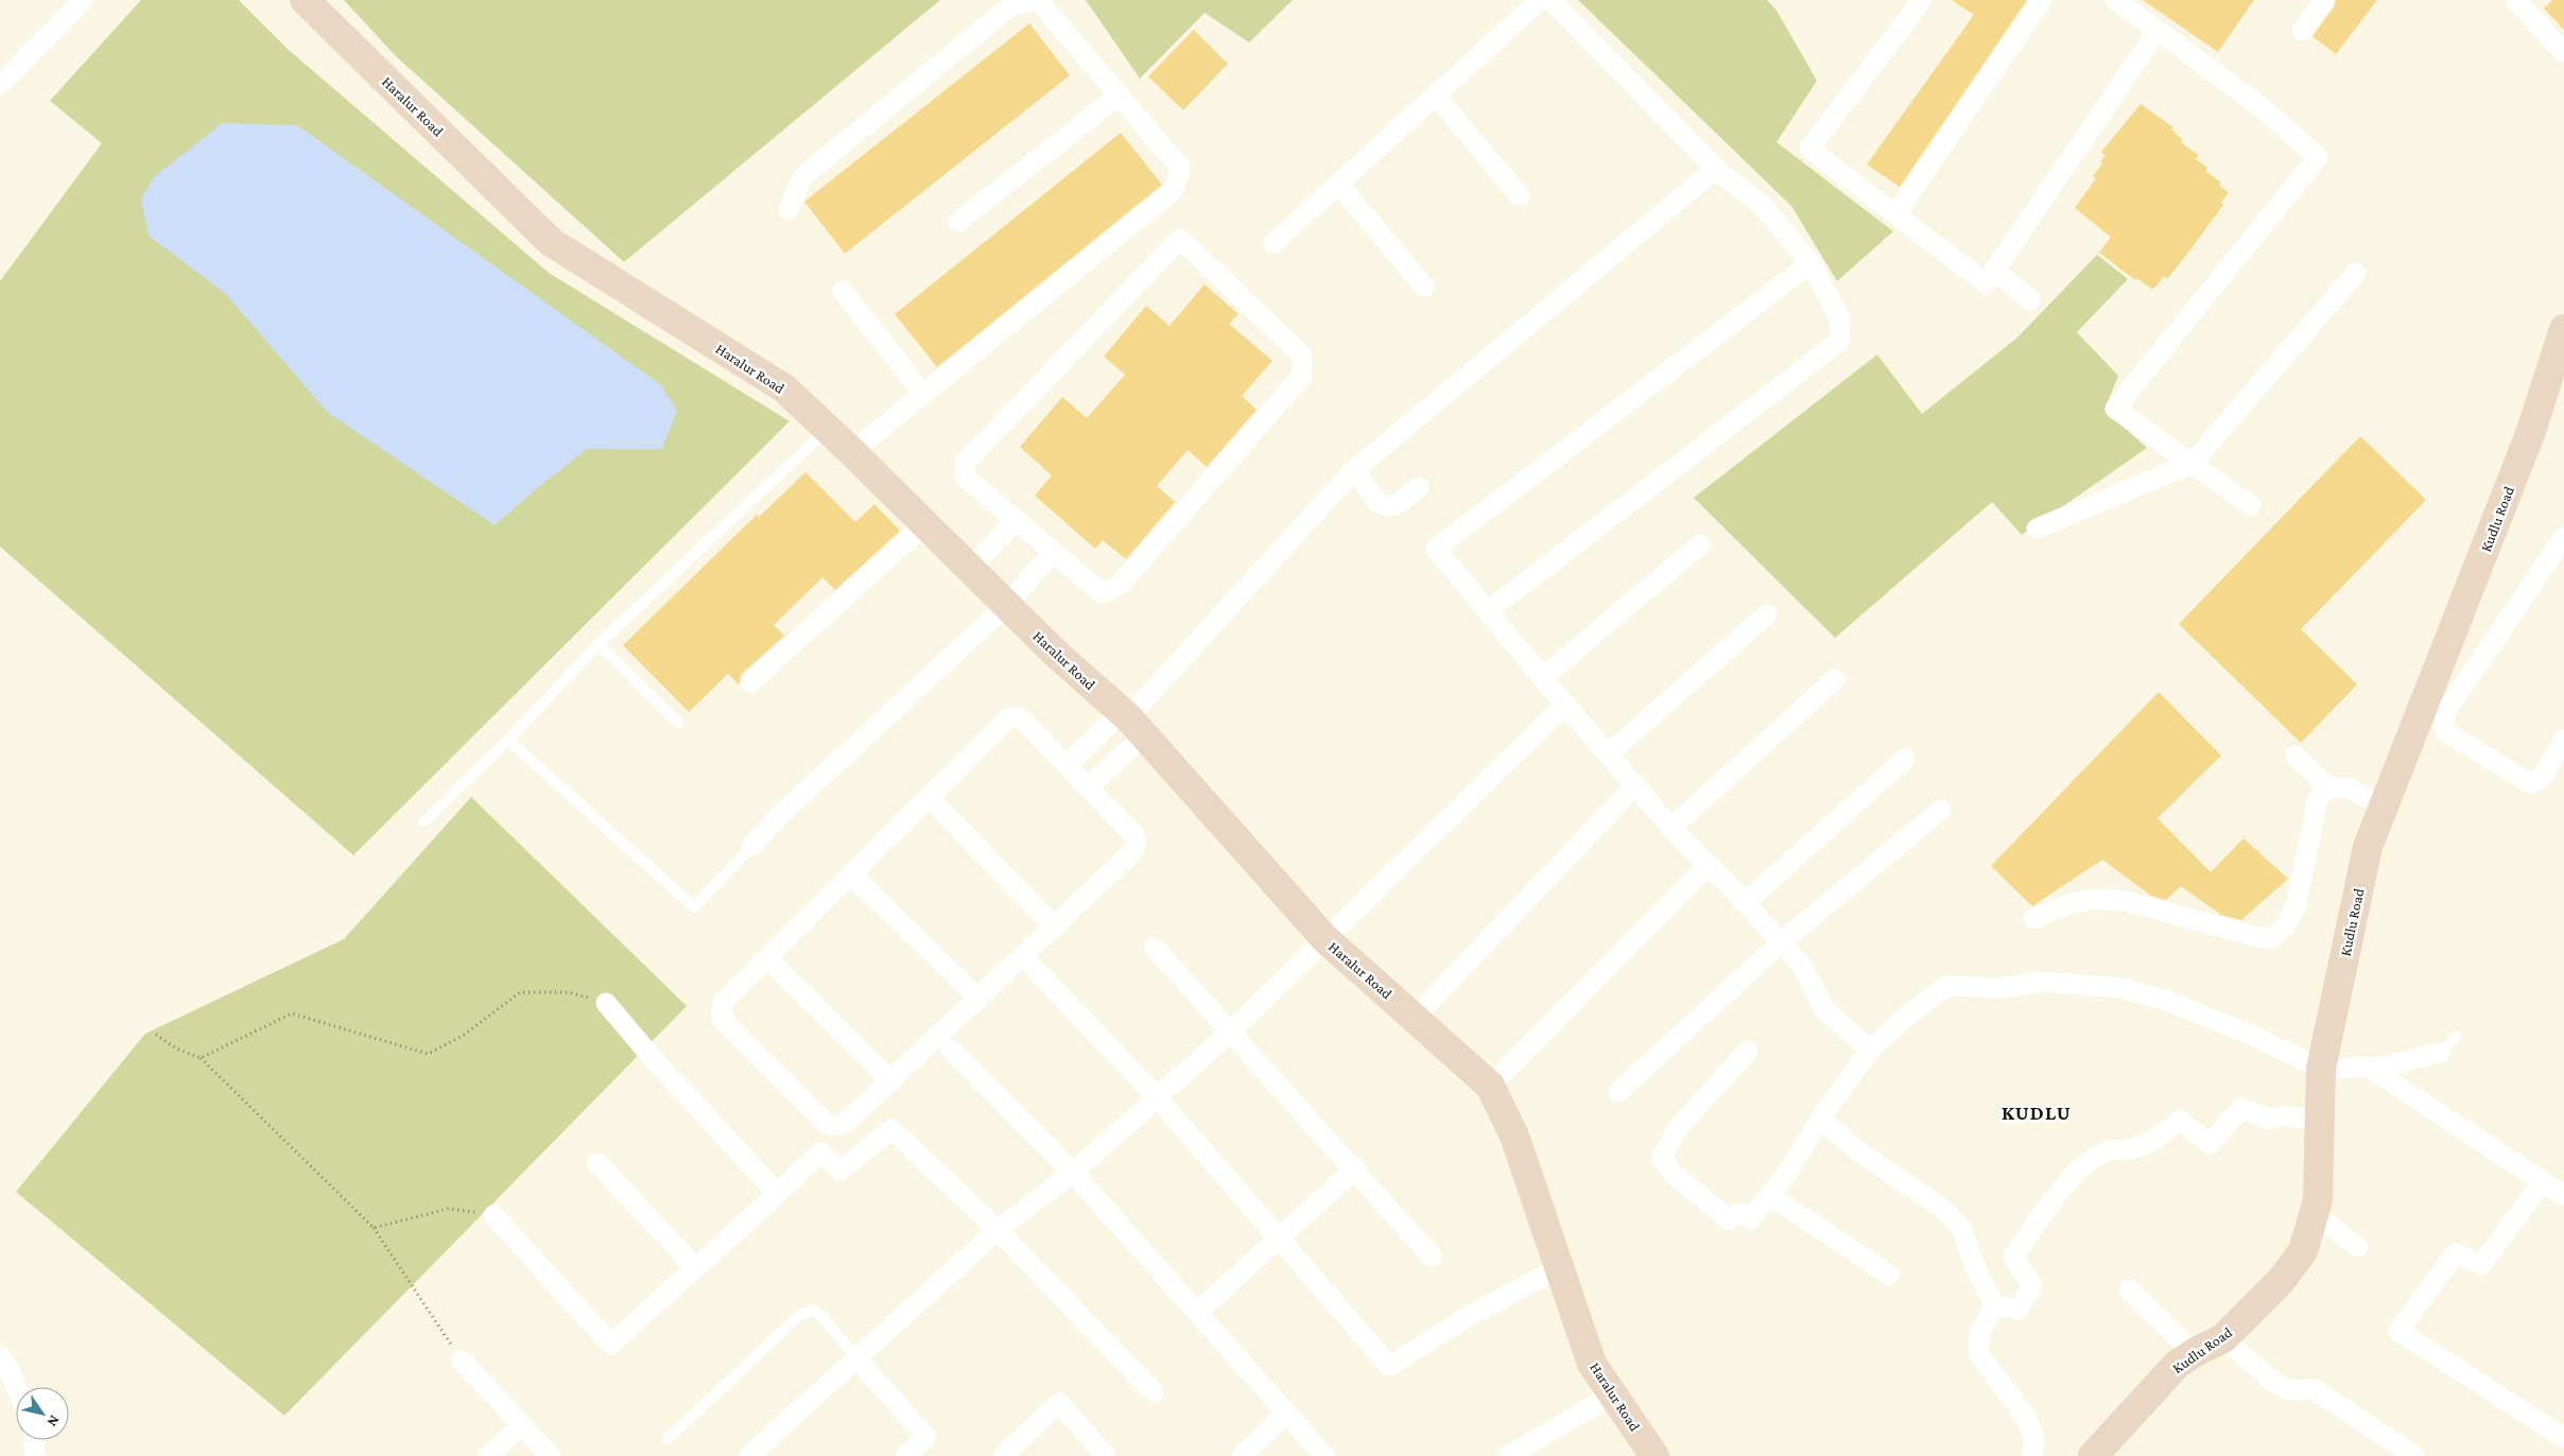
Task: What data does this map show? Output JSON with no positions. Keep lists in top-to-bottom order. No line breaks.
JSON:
{"streets":{"street":["Haralur Road","Kudlu Road"]},"districts":["KUDLU"],"north":"bottom right"}
